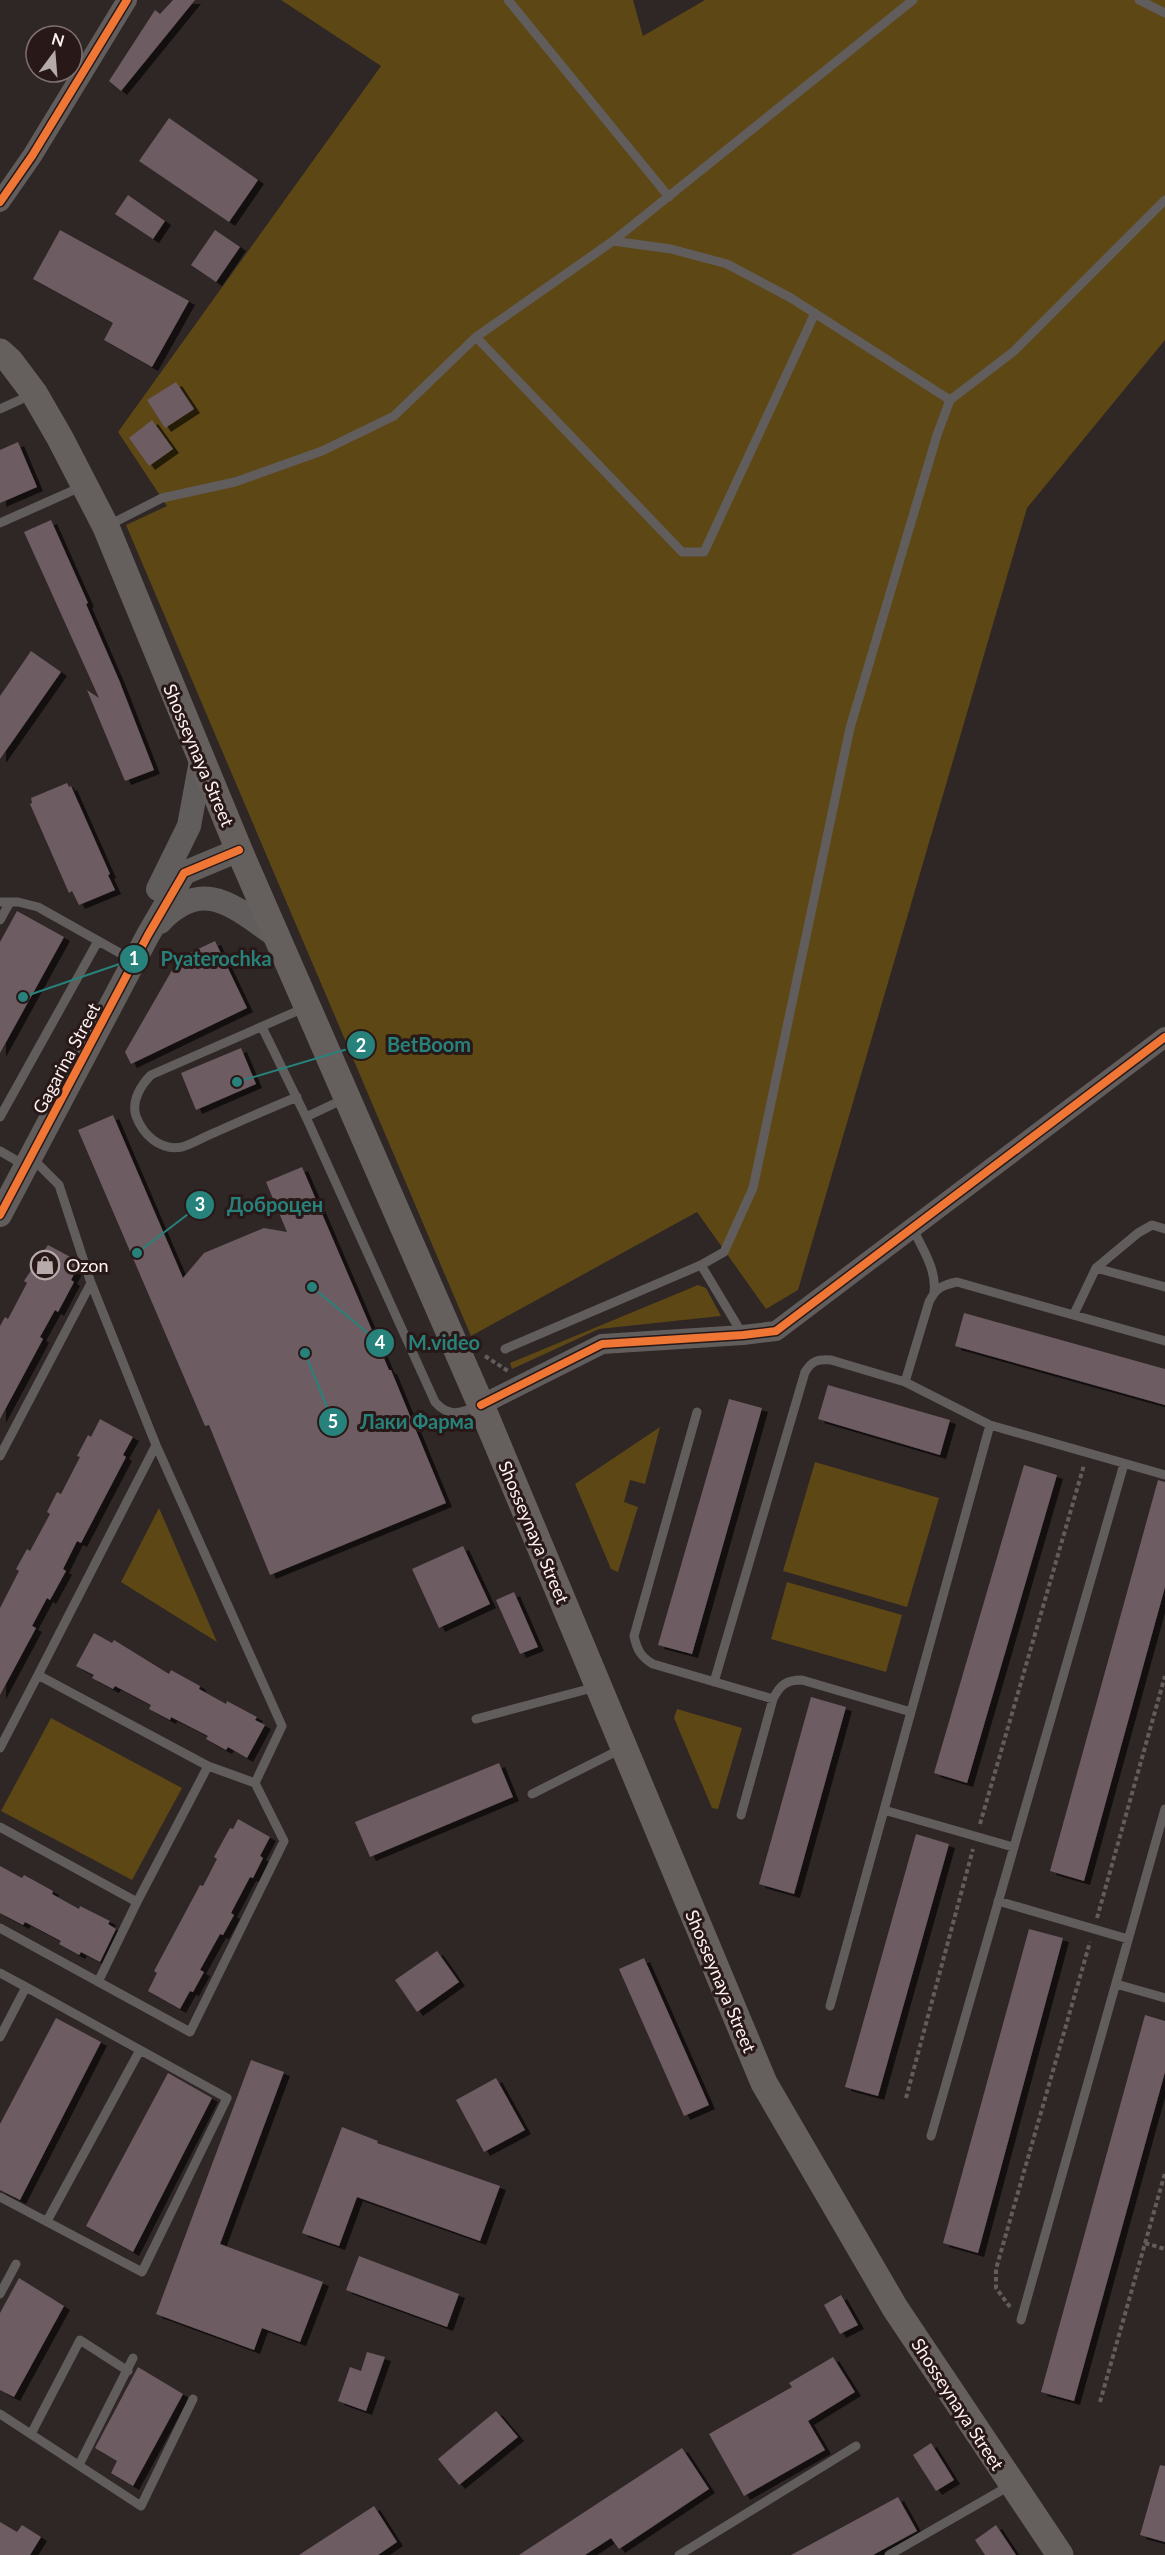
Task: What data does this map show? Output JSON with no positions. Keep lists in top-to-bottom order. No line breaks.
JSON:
{"streets":{"main road":["Shosseynaya Street"],"street":["Gagarina Street"]},"crossings":[["Shosseynaya Street","Gagarina Street"]],"places":{"other":["Pyaterochka","BetBoom","Доброцен","M.video","Лаки Фарма"],"shop":["Ozon"]},"north":"top"}
